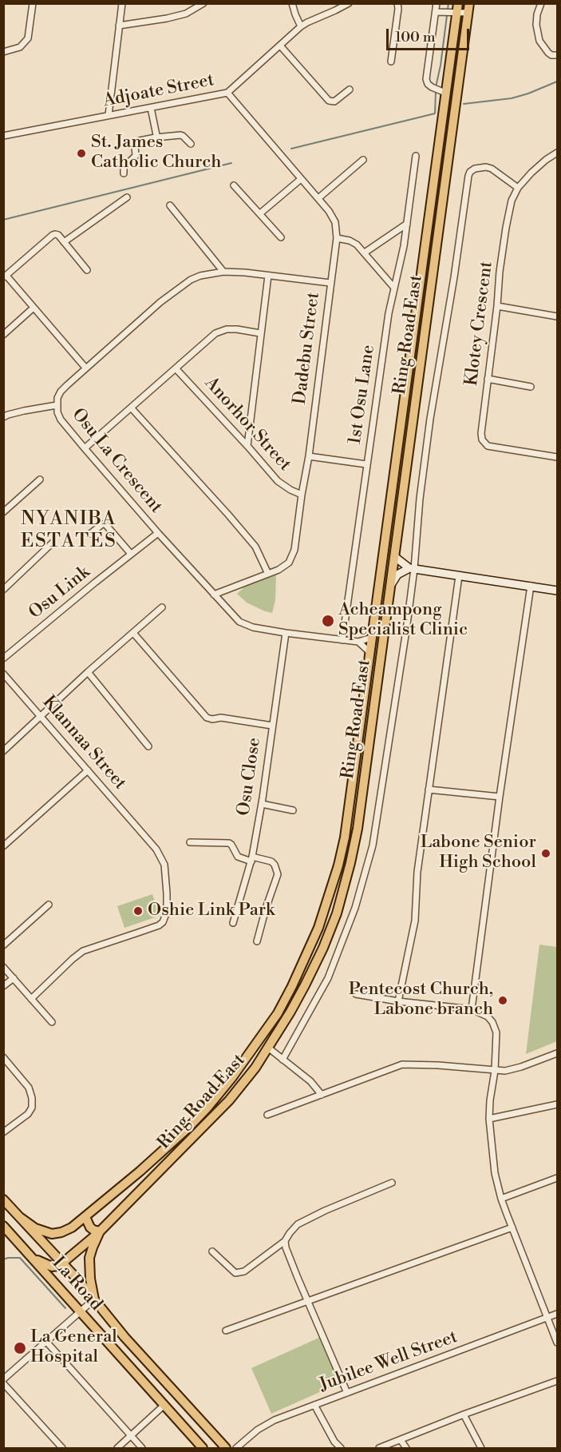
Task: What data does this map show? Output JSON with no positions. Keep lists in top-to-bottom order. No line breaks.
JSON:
{"streets":{"main road":["Ring Road East","La Road"],"street":["Adjoate Street","Klotey Crescent","Dadebu Street","1st Osu Lane","Anorhor Street","Osu La Crescent","Osu Link","Klannaa Street","Osu Close","Jubilee Well Street"]},"crossings":[["Adjoate Street","Dadebu Street"],["Ring Road East","Osu La Crescent"],["Ring Road East","La Road"],["Dadebu Street","Anorhor Street"],["Dadebu Street","Osu La Crescent"],["1st Osu Lane","Osu La Crescent"],["Osu La Crescent","Osu Link"],["Osu La Crescent","Osu Close"]],"districts":["NYANIBA ESTATES"],"places":["St. James Catholic Church","Acheampong Specialist Clinic","Labone Senior High School","Oshie Link Park","Pentecost Church, Labone branch","La General Hospital"],"scale_bar":"100 m"}
